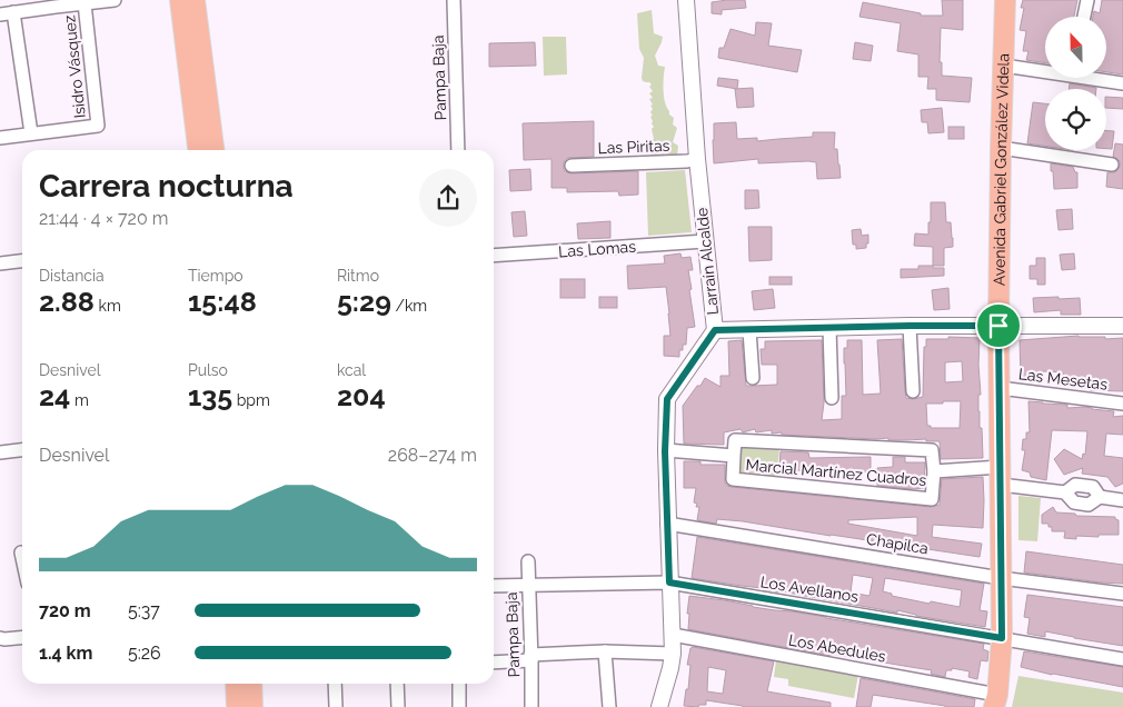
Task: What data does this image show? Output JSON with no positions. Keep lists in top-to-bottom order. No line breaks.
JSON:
{"streets":{"main road":["Avenida Gabriel González Videla"],"street":["Isidro Vásquez","Pampa Baja","Las Piritas","Las Lomas","Larraín Alcalde","Las Mesetas","Marcial Martínez Cuadros","Chapilca","Los Avellanos","Los Abedules"]},"crossings":[["Pampa Baja","Los Avellanos"],["Las Piritas","Larraín Alcalde"],["Avenida Gabriel González Videla","Las Mesetas"],["Avenida Gabriel González Videla","Marcial Martínez Cuadros"],["Avenida Gabriel González Videla","Chapilca"],["Avenida Gabriel González Videla","Los Avellanos"],["Avenida Gabriel González Videla","Los Abedules"],["Las Lomas","Larraín Alcalde"],["Larraín Alcalde","Marcial Martínez Cuadros"],["Larraín Alcalde","Chapilca"],["Larraín Alcalde","Los Avellanos"],["Larraín Alcalde","Los Abedules"]],"north":"top","page":{"heading":["Carrera nocturna","21:44 · 4 × 720 m"],"stats":[["Distancia","2.88 km"],["Tiempo","15:48"],["Ritmo","5:29 /km"],["Desnivel","24 m"],["Pulso","135 bpm"],["kcal","204"]],"chart":["Desnivel","268–274 m"],"list":[{"name":"720 m","note":"5:37"},{"name":"1.4 km","note":"5:26"}]}}
